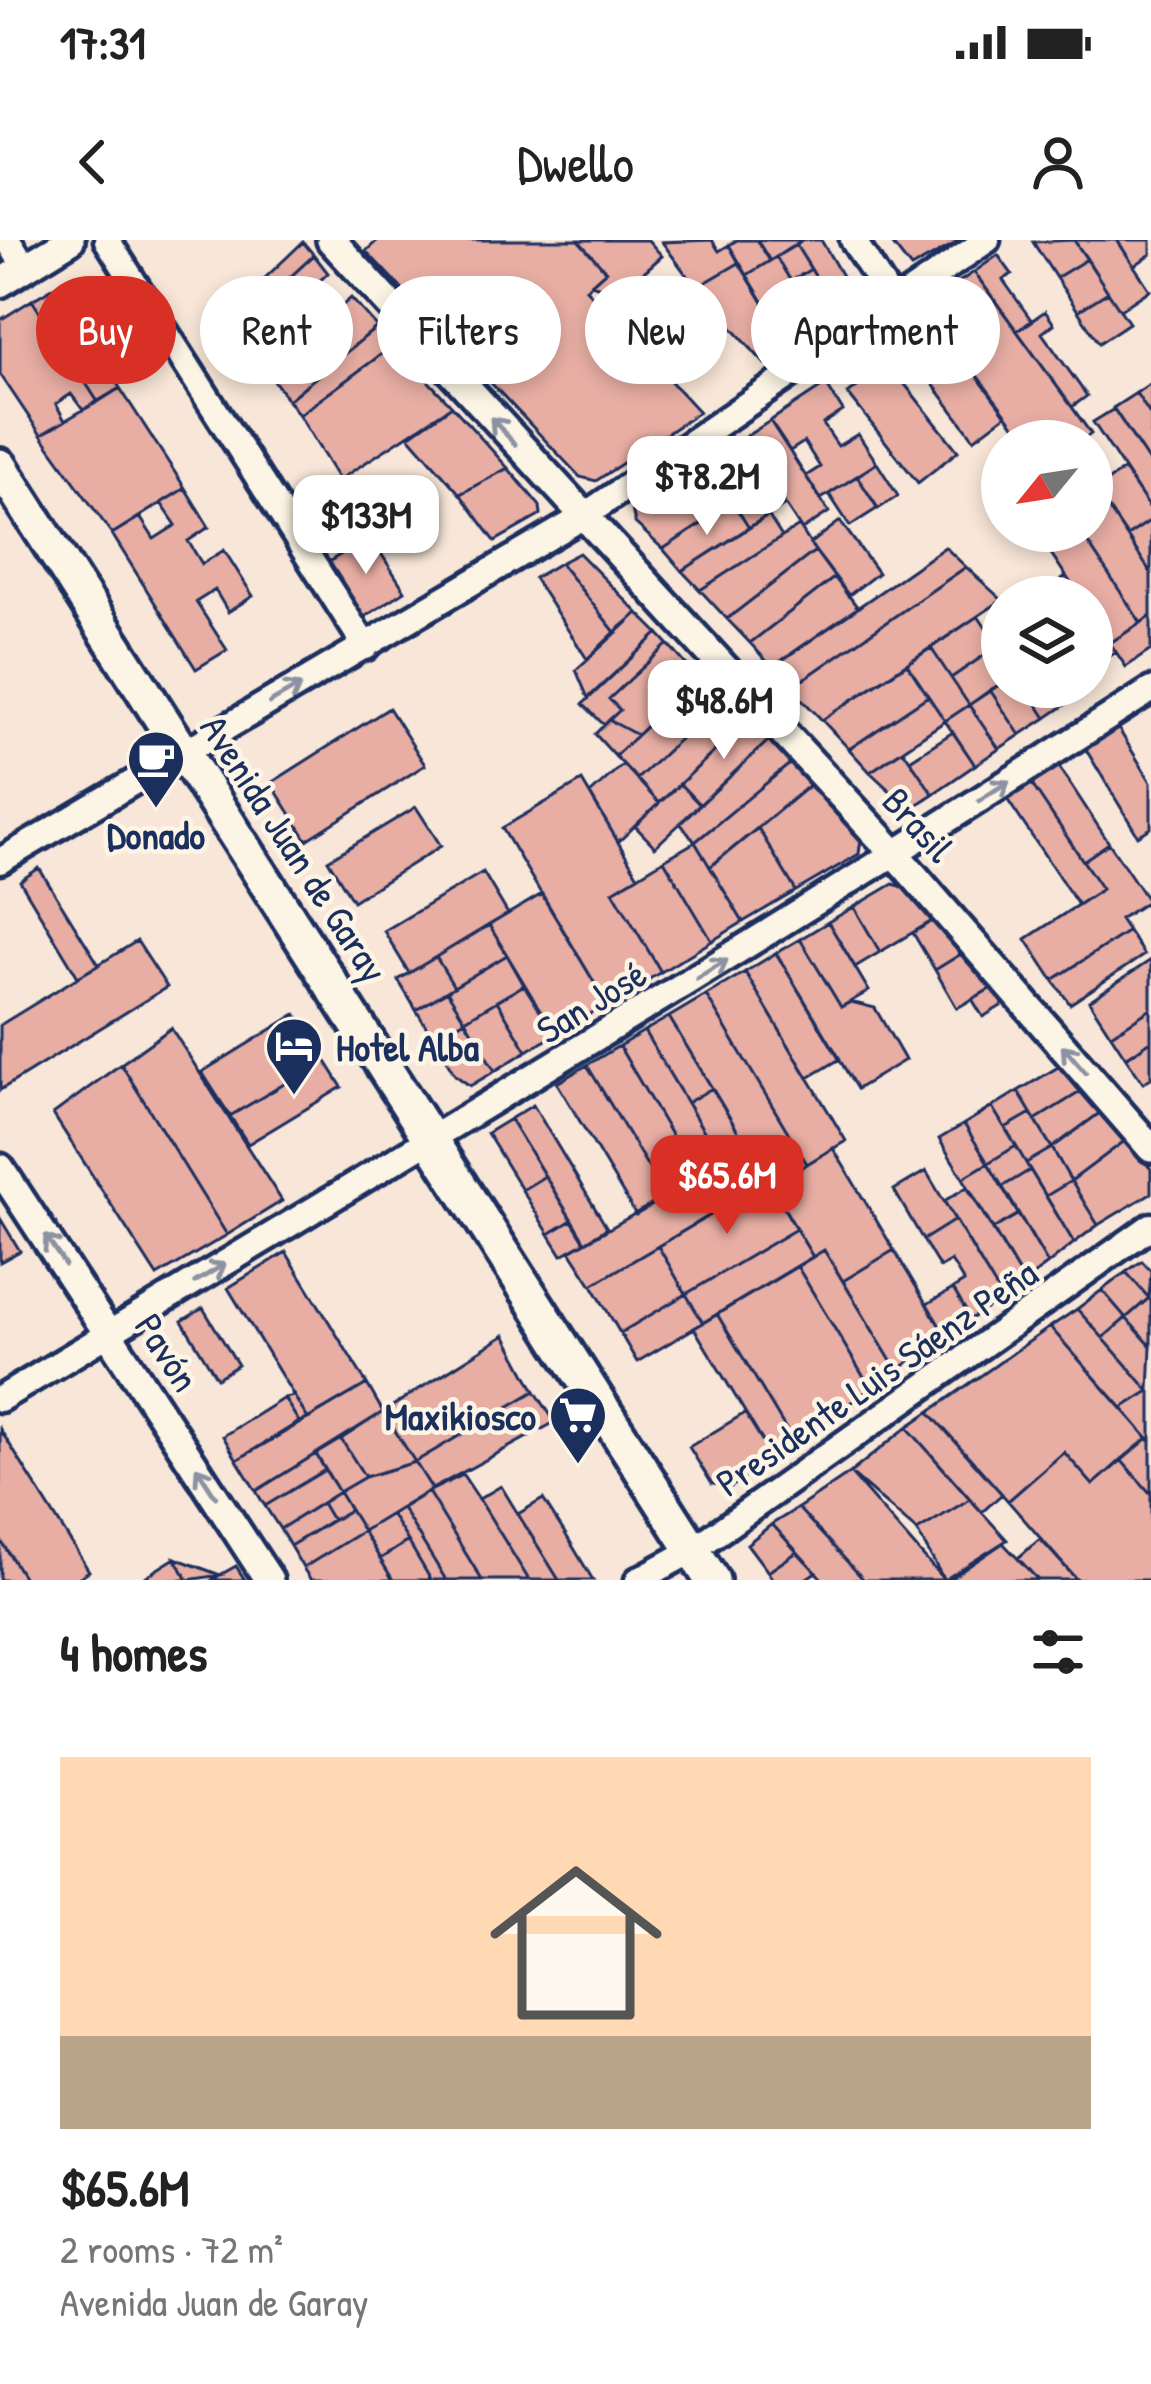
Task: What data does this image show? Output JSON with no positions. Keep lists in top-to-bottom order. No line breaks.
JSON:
{"streets":{"main road":["Avenida Juan de Garay"],"street":["Brasil","San José","Pavón","Presidente Luis Sáenz Peña"]},"crossings":[["Brasil","San José"],["Avenida Juan de Garay","San José"],["Avenida Juan de Garay","Presidente Luis Sáenz Peña"],["San José","Pavón"]],"one_way":["San José","Pavón"],"places":{"cafe":["Donado"],"hotel":["Hotel Alba"],"supermarket":["Maxikiosco"]},"north":"bottom left","page":{"status":"17:31","header":"Dwello","chip":["Buy","Rent","Filters","New","Apartment"],"price":["$78.2M","$133M","$48.6M","$65.6M"],"heading":"4 homes","list":[{"name":"$65.6M","note":"2 rooms · 72 m² · Avenida Juan de Garay"}]}}
